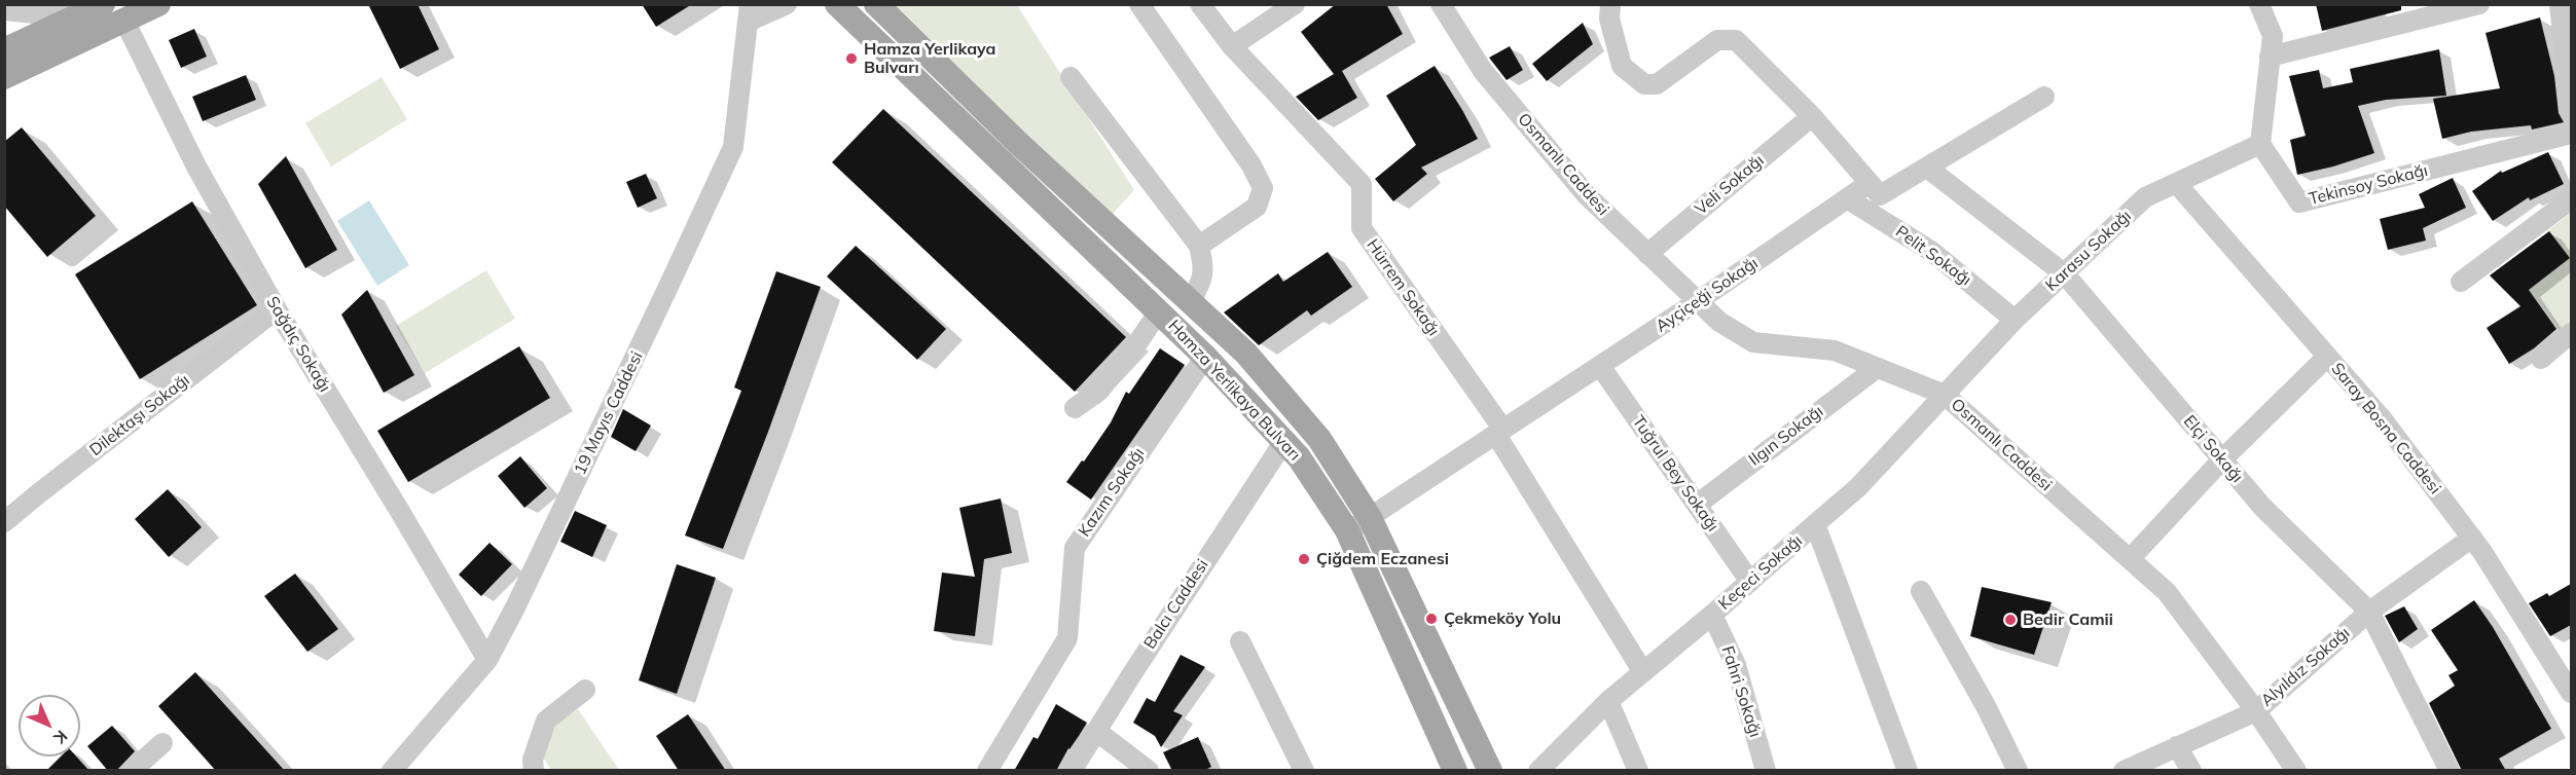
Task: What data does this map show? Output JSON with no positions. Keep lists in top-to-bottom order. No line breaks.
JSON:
{"streets":{"main road":["Hamza Yerlikaya Bulvarı"],"street":["Osmanlı Caddesi","Veli Sokağı","Tekinsoy Sokağı","Karasu Sokağı","Pelit Sokağı","Hürrem Sokağı","Ayçiçeği Sokağı","Sağdıç Sokağı","19 Mayıs Caddesi","Dilektaşı Sokağı","Saray Bosna Caddesi","Ilgın Sokağı","Elçi Sokağı","Tuğrul Bey Sokağı","Kazım Sokağı","Keçeci Sokağı","Balcı Caddesi","Alyıldız Sokağı","Fahri Sokağı"]},"crossings":[["Osmanlı Caddesi","Veli Sokağı"],["Osmanlı Caddesi","Karasu Sokağı"],["Osmanlı Caddesi","Ayçiçeği Sokağı"],["Osmanlı Caddesi","Ilgın Sokağı"],["Osmanlı Caddesi","Alyıldız Sokağı"],["Tekinsoy Sokağı","Karasu Sokağı"],["Karasu Sokağı","Pelit Sokağı"],["Karasu Sokağı","Saray Bosna Caddesi"],["Karasu Sokağı","Elçi Sokağı"],["Karasu Sokağı","Keçeci Sokağı"],["Pelit Sokağı","Ayçiçeği Sokağı"],["Hürrem Sokağı","Ayçiçeği Sokağı"],["Hürrem Sokağı","Keçeci Sokağı"],["Ayçiçeği Sokağı","Hamza Yerlikaya Bulvarı"],["Ayçiçeği Sokağı","Tuğrul Bey Sokağı"],["Sağdıç Sokağı","19 Mayıs Caddesi"],["Sağdıç Sokağı","Dilektaşı Sokağı"],["Hamza Yerlikaya Bulvarı","Kazım Sokağı"],["Hamza Yerlikaya Bulvarı","Balcı Caddesi"],["Saray Bosna Caddesi","Alyıldız Sokağı"],["Ilgın Sokağı","Tuğrul Bey Sokağı"],["Elçi Sokağı","Alyıldız Sokağı"],["Tuğrul Bey Sokağı","Keçeci Sokağı"],["Keçeci Sokağı","Fahri Sokağı"]],"places":["Hamza Yerlikaya Bulvarı","Çiğdem Eczanesi","Çekmeköy Yolu","Bedir Camii"],"north":"bottom right"}
